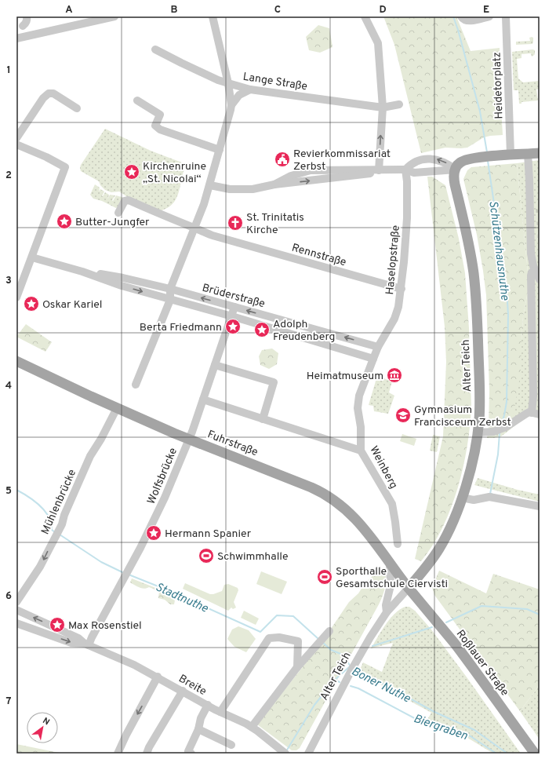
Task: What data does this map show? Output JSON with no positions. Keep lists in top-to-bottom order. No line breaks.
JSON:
{"streets":{"main road":["Alter Teich","Fuhrstraße","Roßlauer Straße"],"street":["Lange Straße","Heidetorplatz","Rennstraße","Haselopstraße","Brüderstraße","Weinberg","Wolfsbrücke","Mühlenbrücke","Breite"]},"crossings":[["Rennstraße","Haselopstraße"],["Haselopstraße","Brüderstraße"],["Haselopstraße","Weinberg"],["Brüderstraße","Weinberg"],["Brüderstraße","Wolfsbrücke"],["Alter Teich","Fuhrstraße"],["Alter Teich","Roßlauer Straße"],["Fuhrstraße","Wolfsbrücke"],["Fuhrstraße","Mühlenbrücke"],["Fuhrstraße","Roßlauer Straße"],["Wolfsbrücke","Breite"]],"one_way":["Mühlenbrücke"],"water":["Schützenhausnuthe","Stadtnuthe","Boner Nuthe","Biergraben"],"places":{"public building":["Revierkommissariat Zerbst"],"place":["Kirchenruine „St. Nicolai“","Butter-Jungfer","Oskar Kariel","Berta Friedmann","Adolph Freudenberg","Hermann Spanier","Max Rosenstiel"],"church":["St. Trinitatis Kirche"],"museum":["Heimatmuseum"],"school or university":["Gymnasium Francisceum Zerbst"],"sports":["Schwimmhalle","Sporthalle Gesamtschule Ciervisti"]},"north":"top right","grid":{"columns":["A","B","C","D","E"],"rows":["1","2","3","4","5","6","7"]}}
